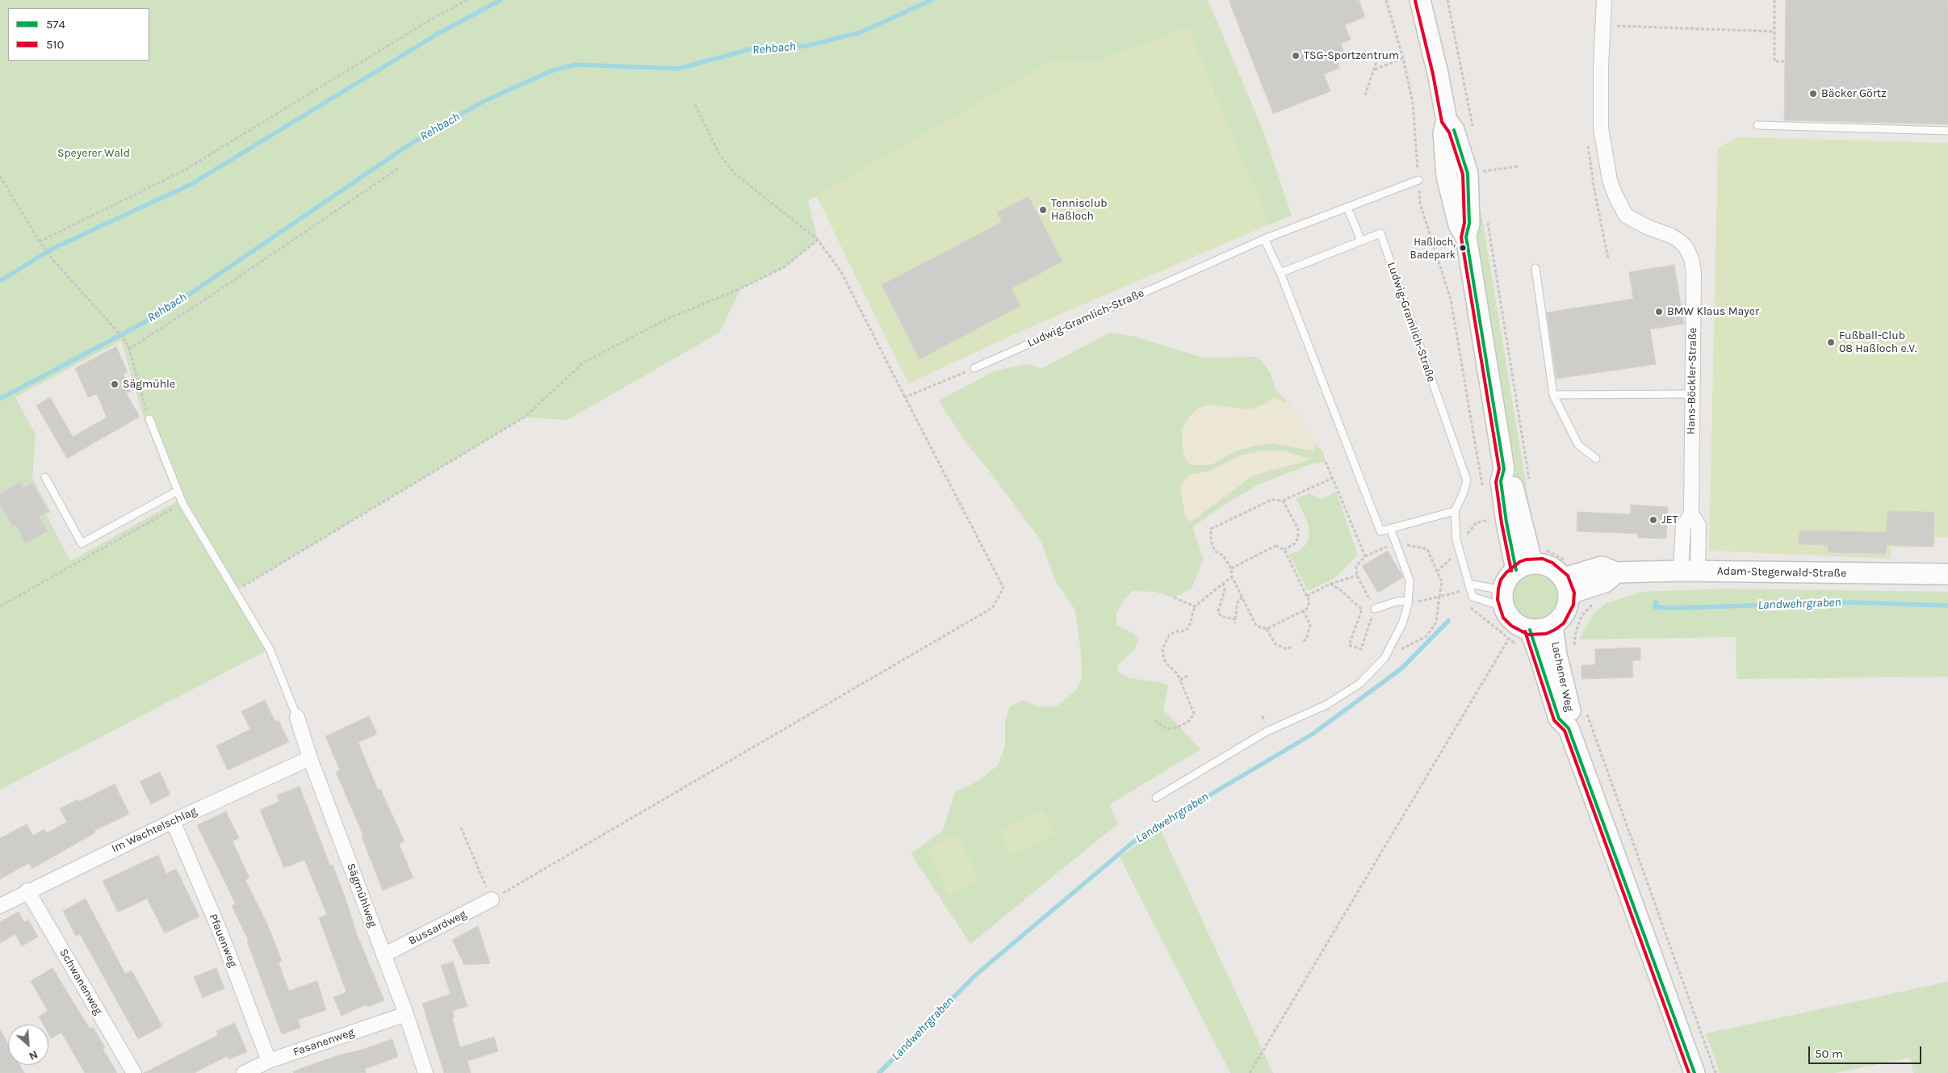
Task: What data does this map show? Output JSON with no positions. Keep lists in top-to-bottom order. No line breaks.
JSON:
{"streets":{"main road":["Adam-Stegerwald-Straße","Lachener Weg"],"street":["Hans-Böckler-Straße","Im Wachtelschlag","Sägmühlweg","Bussardweg","Pfauenweg","Schwanenweg","Fasanenweg"],"lane":["Ludwig-Gramlich-Straße"]},"crossings":[["Ludwig-Gramlich-Straße","Adam-Stegerwald-Straße"],["Ludwig-Gramlich-Straße","Lachener Weg"],["Hans-Böckler-Straße","Adam-Stegerwald-Straße"],["Adam-Stegerwald-Straße","Lachener Weg"],["Im Wachtelschlag","Sägmühlweg"],["Im Wachtelschlag","Pfauenweg"],["Im Wachtelschlag","Schwanenweg"],["Sägmühlweg","Bussardweg"],["Sägmühlweg","Fasanenweg"],["Pfauenweg","Fasanenweg"]],"water":["Rehbach","Landwehrgraben"],"parks":["Speyerer Wald"],"places":["TSG-Sportzentrum","Bäcker Görtz","Tennisclub Haßloch","Haßloch, Badepark","BMW Klaus Mayer","Fußball-Club 08 Haßloch e.V.","Sägmühle","JET"],"lines":["transit line 510","transit line 574"],"legend":["574","510"],"scale_bar":"50 m","north":"bottom right"}
